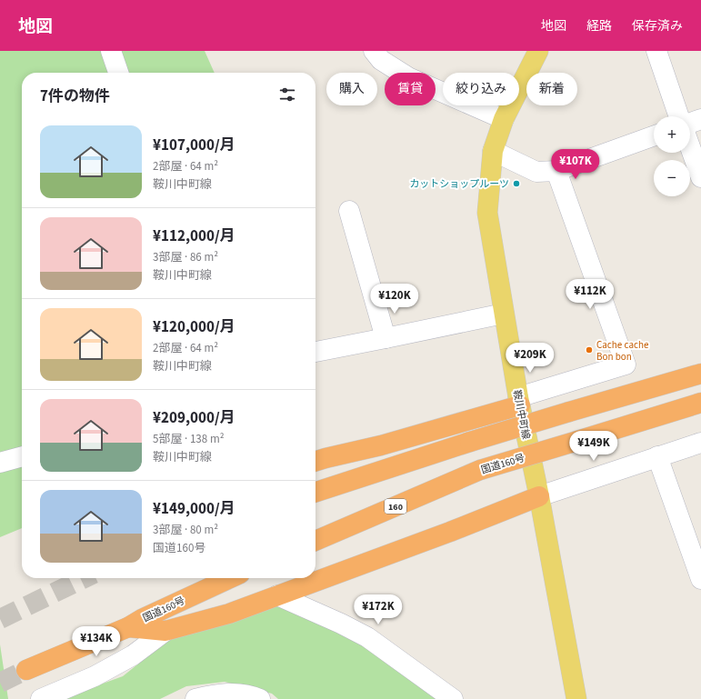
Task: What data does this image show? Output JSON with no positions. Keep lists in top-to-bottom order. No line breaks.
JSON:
{"streets":{"highway":["国道160号","160"],"main road":["鞍川中町線"]},"places":["カットショップルーツ","Cache cache Bon bon"],"page":{"header":"地図","nav":["地図","経路","保存済み"],"chip":["購入","賃貸","絞り込み","新着"],"heading":"7件の物件","map_buttons":["+","−"],"list":[{"name":"¥107,000/月","note":"2部屋 · 64 m² · 鞍川中町線"},{"name":"¥112,000/月","note":"3部屋 · 86 m² · 鞍川中町線"},{"name":"¥120,000/月","note":"2部屋 · 64 m² · 鞍川中町線"},{"name":"¥209,000/月","note":"5部屋 · 138 m² · 鞍川中町線"},{"name":"¥149,000/月","note":"3部屋 · 80 m² · 国道160号"}],"price":["¥107K","¥112K","¥120K","¥209K","¥149K","¥172K","¥134K"]}}
